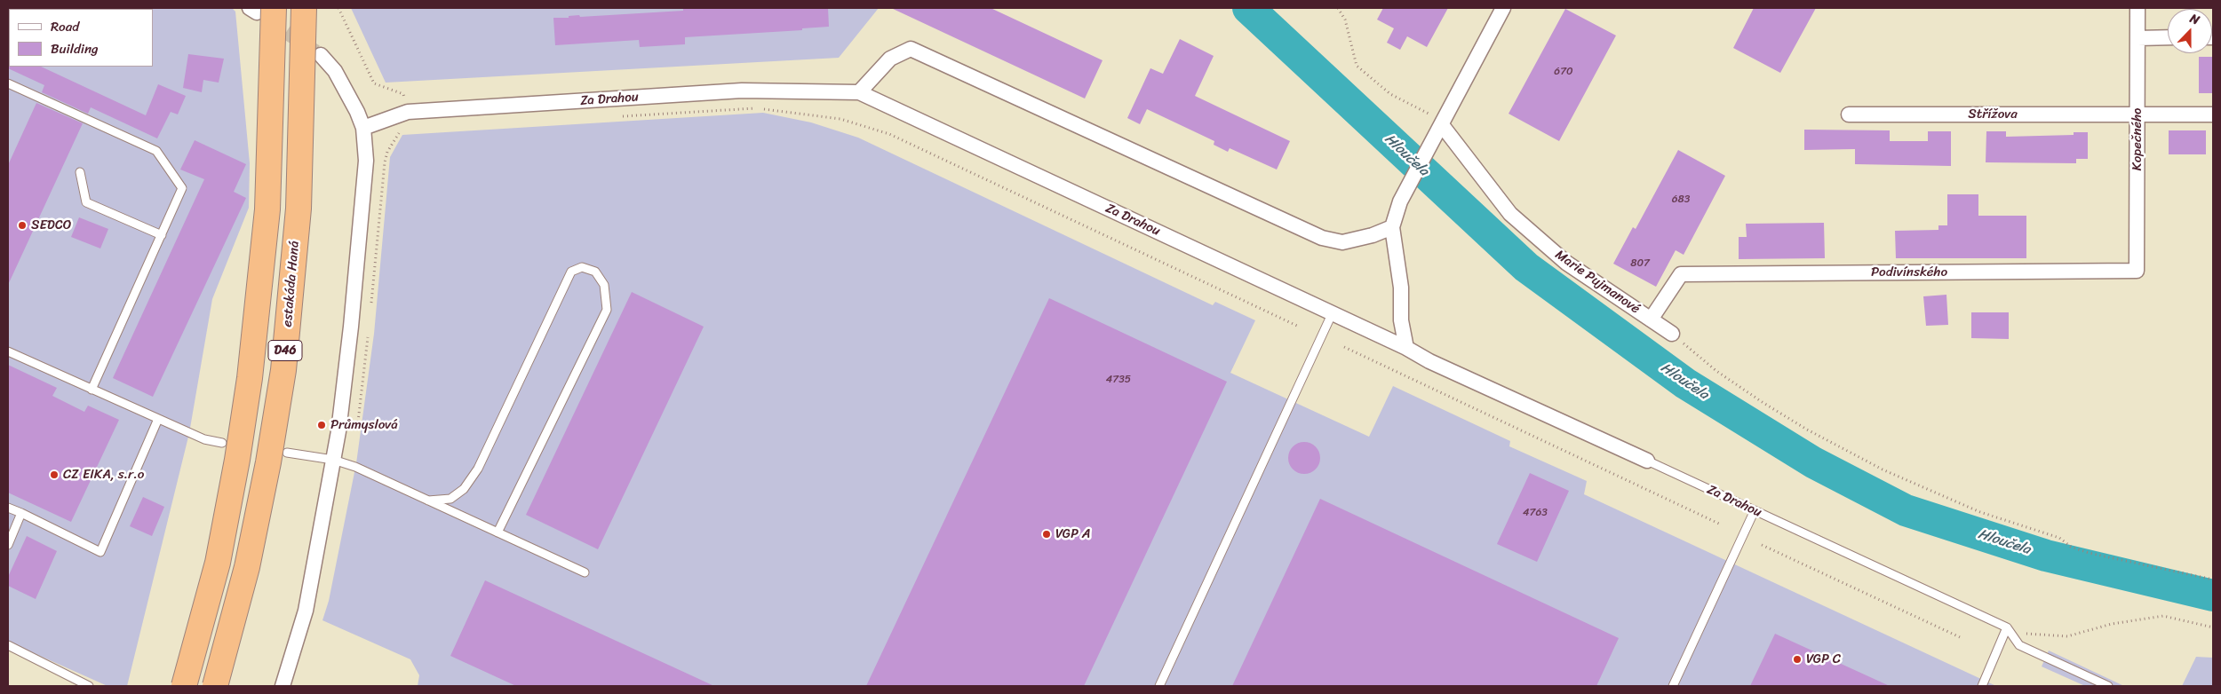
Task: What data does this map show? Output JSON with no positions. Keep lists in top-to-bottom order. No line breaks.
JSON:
{"streets":{"highway":["estakáda Haná","D46"],"street":["Za Drahou","Střížova","Kopečného","Podivínského","Marie Pujmanové"]},"crossings":[["Střížova","Kopečného"],["Kopečného","Podivínského"],["Podivínského","Marie Pujmanové"]],"water":["Hloučela"],"places":["SEDCO","Průmyslová","CZ EIKA, s.r.o","VGP A","VGP C"],"house_numbers":["670","683","807","4735","4763"],"legend":["Road","Building"],"north":"top"}
